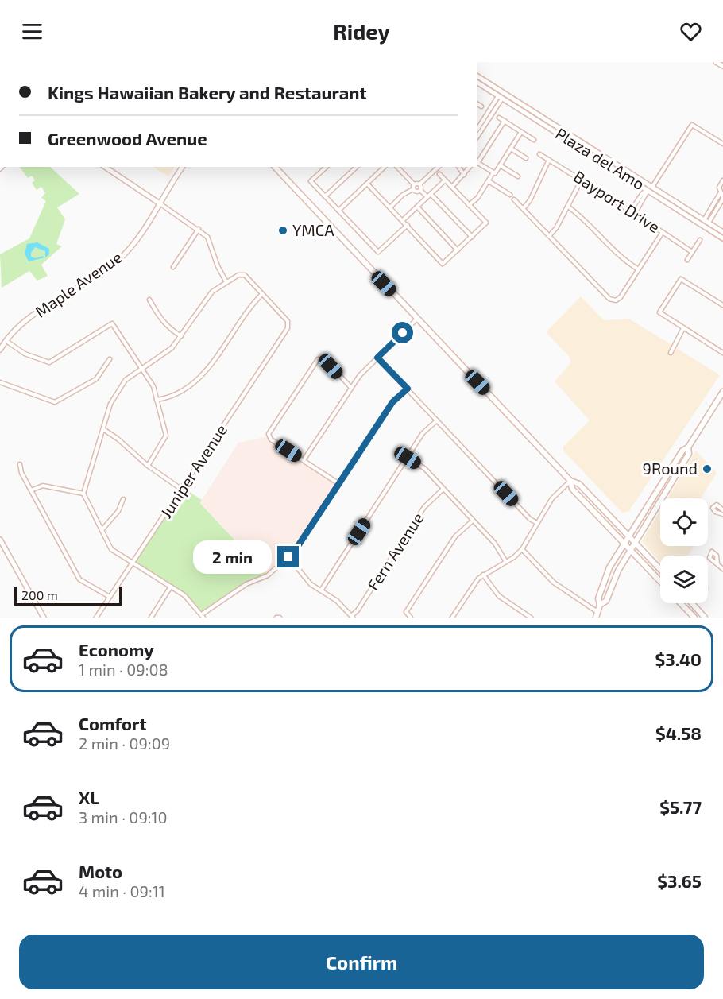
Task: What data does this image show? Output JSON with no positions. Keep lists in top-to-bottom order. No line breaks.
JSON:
{"streets":{"street":["Plaza del Amo","Bayport Drive","Maple Avenue","Juniper Avenue","Fern Avenue"]},"places":["YMCA","9Round"],"scale_bar":"200 m","page":{"header":"Ridey","banner":["Kings Hawaiian Bakery and Restaurant","Greenwood Avenue"],"bubble":"2 min","scale":"200 m","list":[{"name":"Economy","note":"1 min · 09:08","value":"$3.40"},{"name":"Comfort","note":"2 min · 09:09","value":"$4.58"},{"name":"XL","note":"3 min · 09:10","value":"$5.77"},{"name":"Moto","note":"4 min · 09:11","value":"$3.65"}],"buttons":"Confirm"}}
